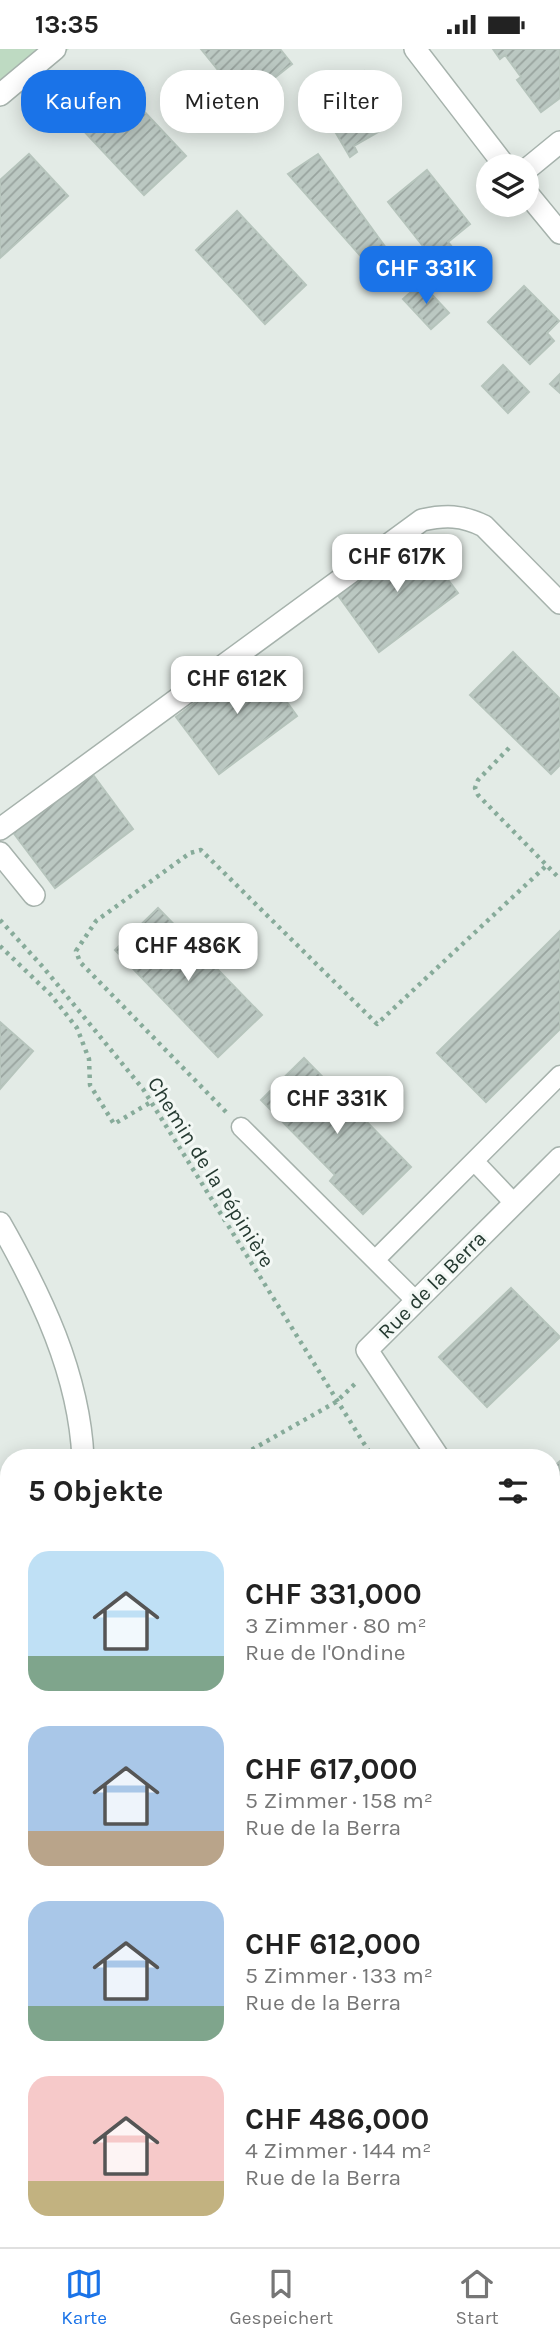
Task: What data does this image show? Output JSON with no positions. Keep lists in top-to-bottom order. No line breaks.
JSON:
{"streets":{"street":["Rue de la Berra"],"path":["Chemin de la Pépinière"]},"page":{"status":"13:35","chip":["Kaufen","Mieten","Filter"],"price":["CHF 331K","CHF 617K","CHF 612K","CHF 486K","CHF 331K"],"heading":"5 Objekte","list":[{"name":"CHF 331,000","note":"3 Zimmer · 80 m² · Rue de l'Ondine"},{"name":"CHF 617,000","note":"5 Zimmer · 158 m² · Rue de la Berra"},{"name":"CHF 612,000","note":"5 Zimmer · 133 m² · Rue de la Berra"},{"name":"CHF 486,000","note":"4 Zimmer · 144 m² · Rue de la Berra"}],"tabs":["Karte","Gespeichert","Start"]}}
